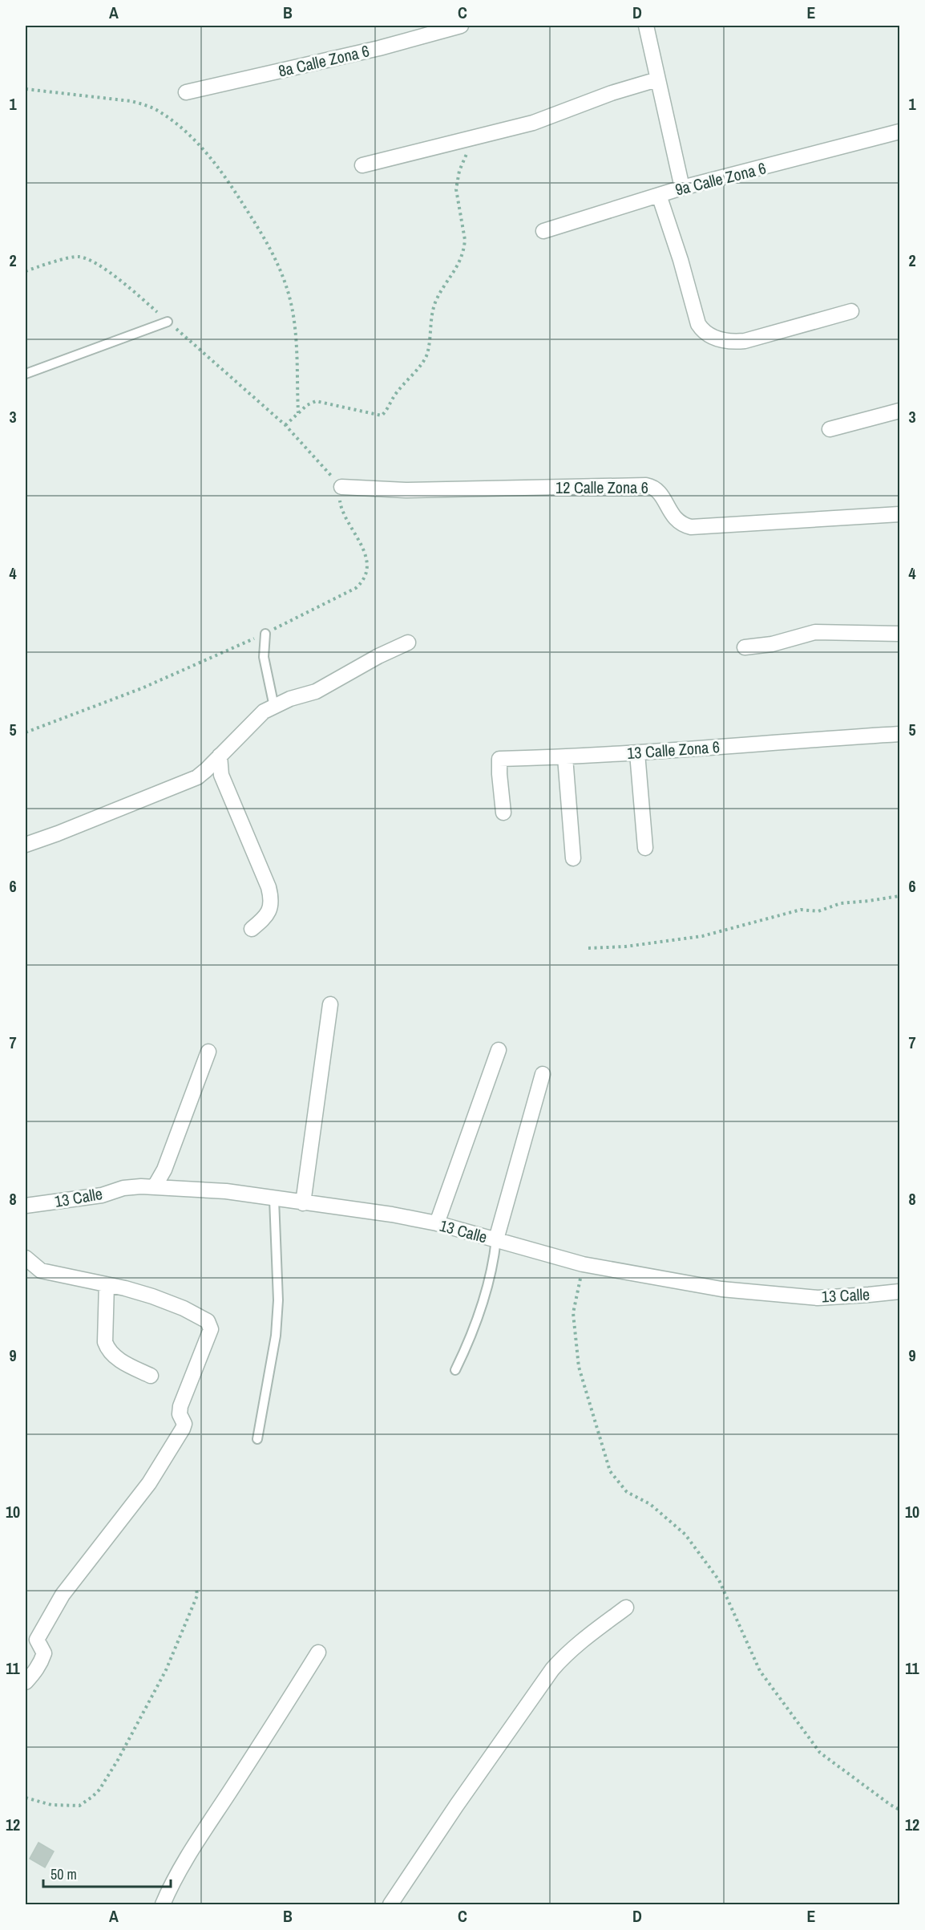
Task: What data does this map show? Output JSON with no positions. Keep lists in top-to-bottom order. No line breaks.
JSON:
{"streets":{"street":["8a Calle Zona 6","9a Calle Zona 6","12 Calle Zona 6","13 Calle Zona 6","13 Calle"]},"scale_bar":"50 m","grid":{"columns":["A","B","C","D","E"],"rows":["1","2","3","4","5","6","7","8","9","10","11","12"]}}
